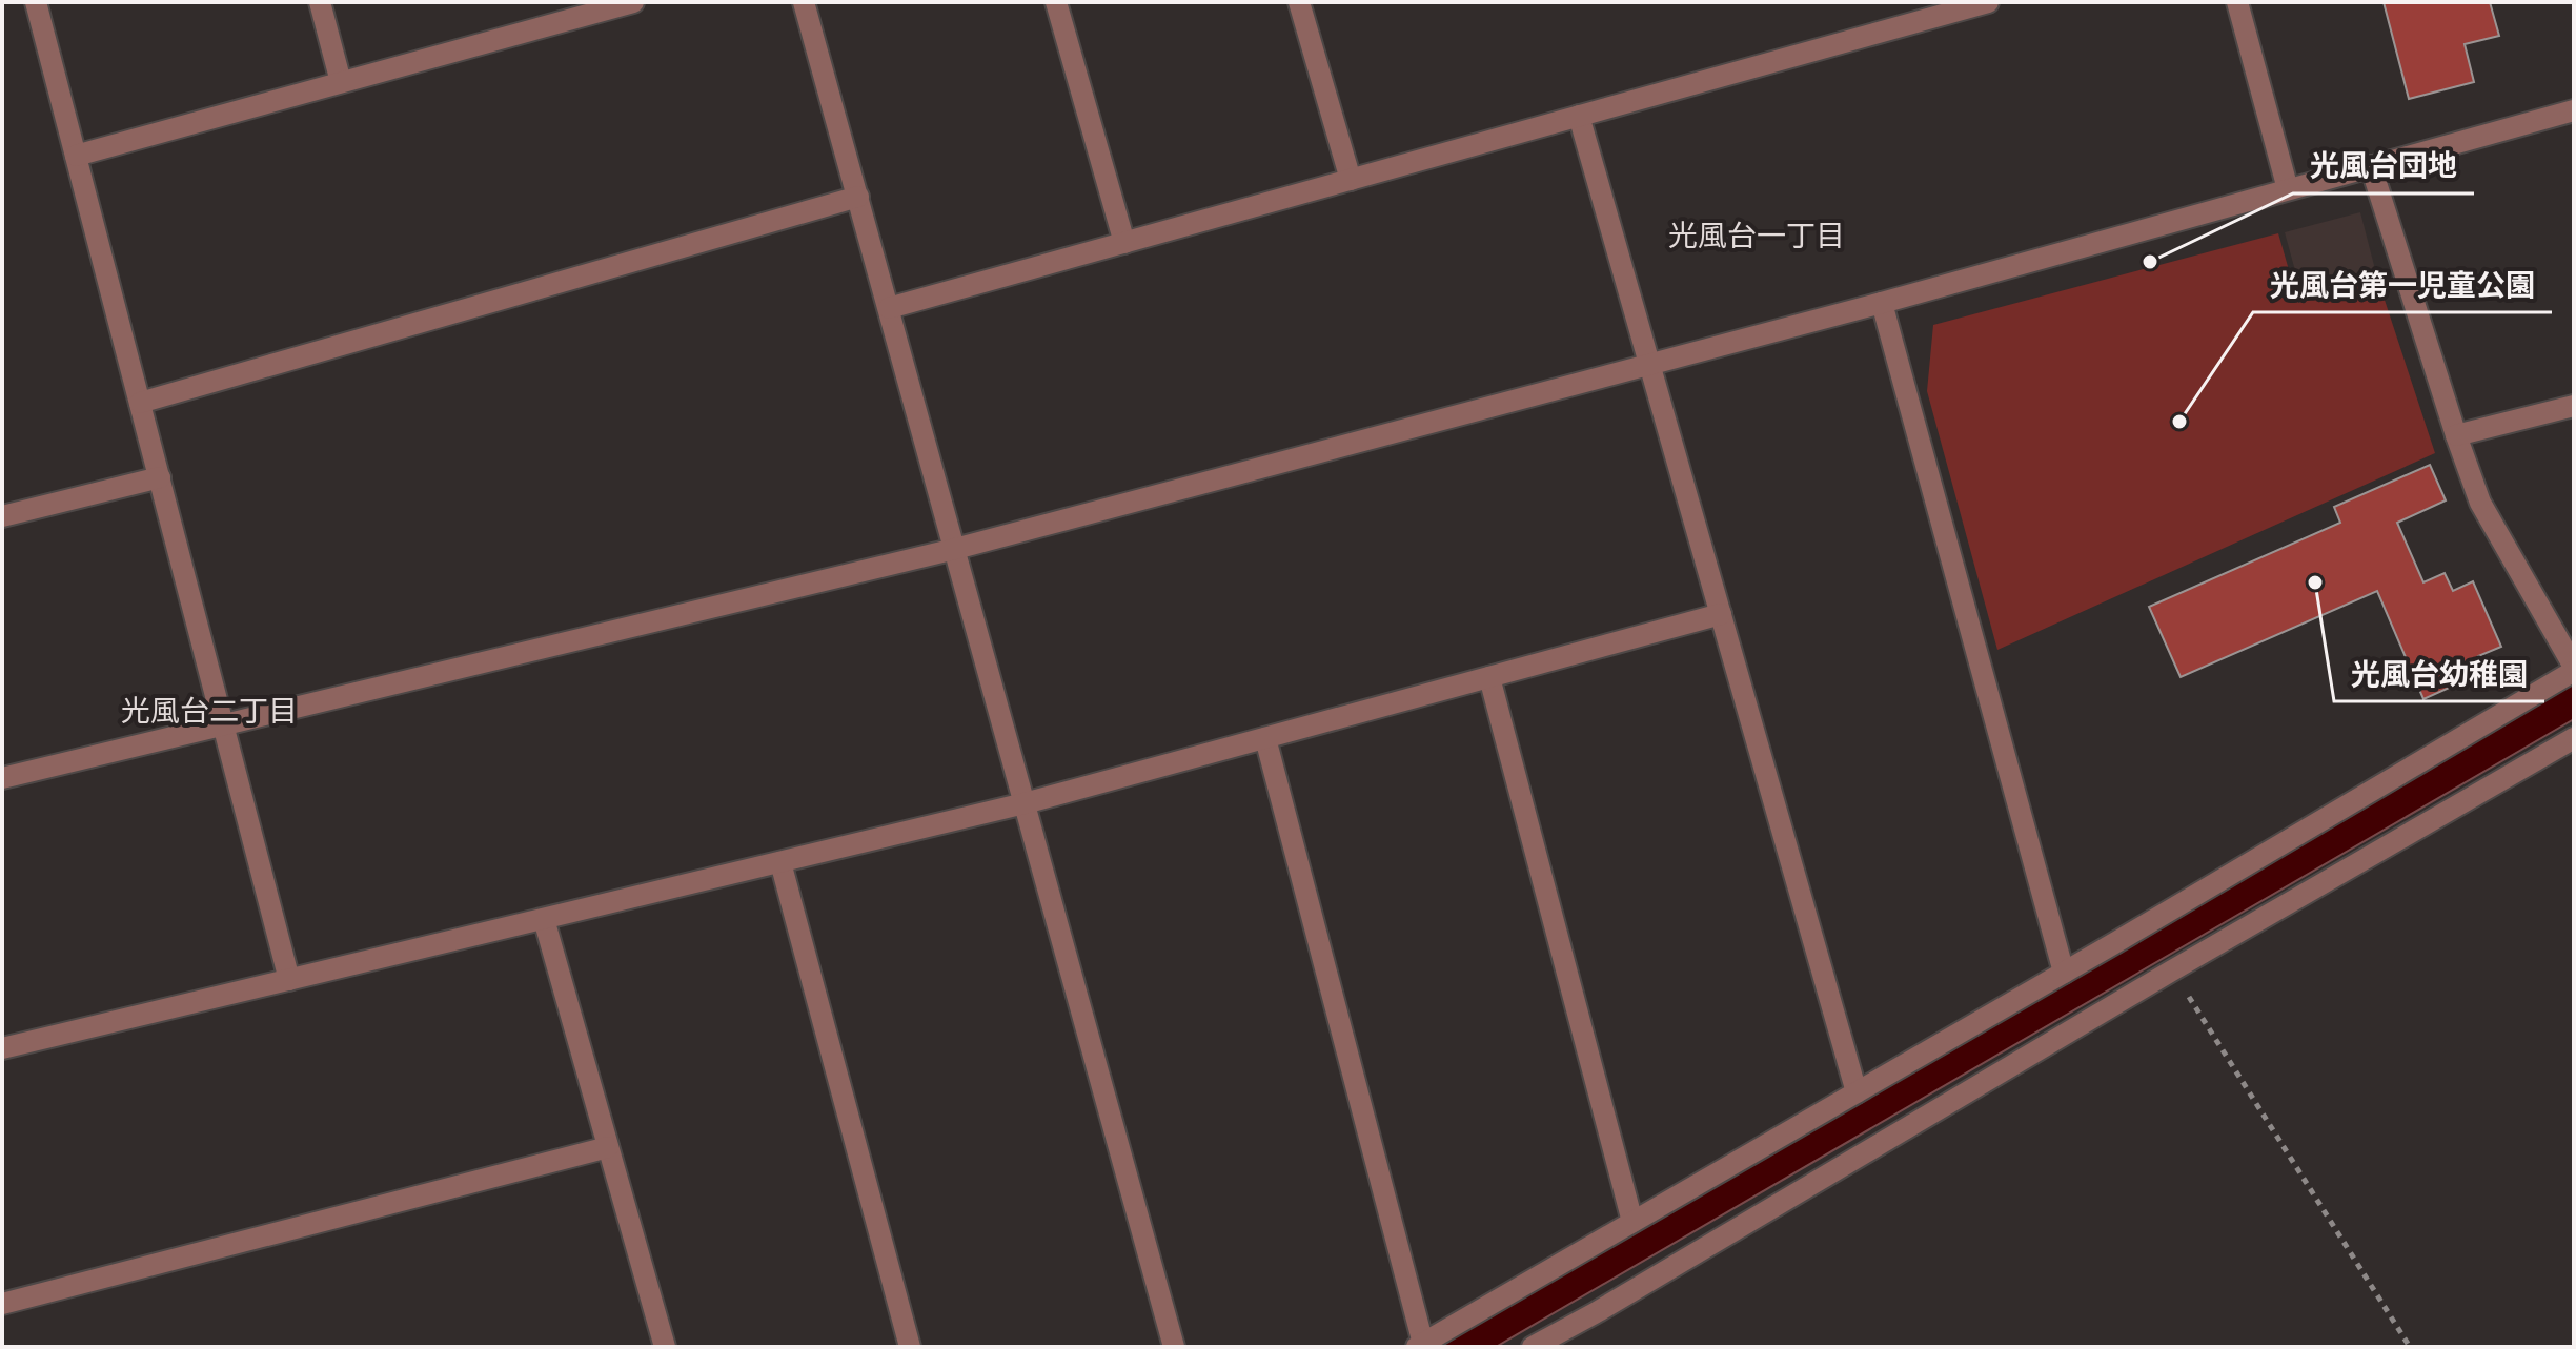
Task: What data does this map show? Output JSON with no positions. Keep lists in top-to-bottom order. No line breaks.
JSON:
{"districts":["光風台一丁目","光風台二丁目"],"places":["光風台団地","光風台第一児童公園","光風台幼稚園"]}
